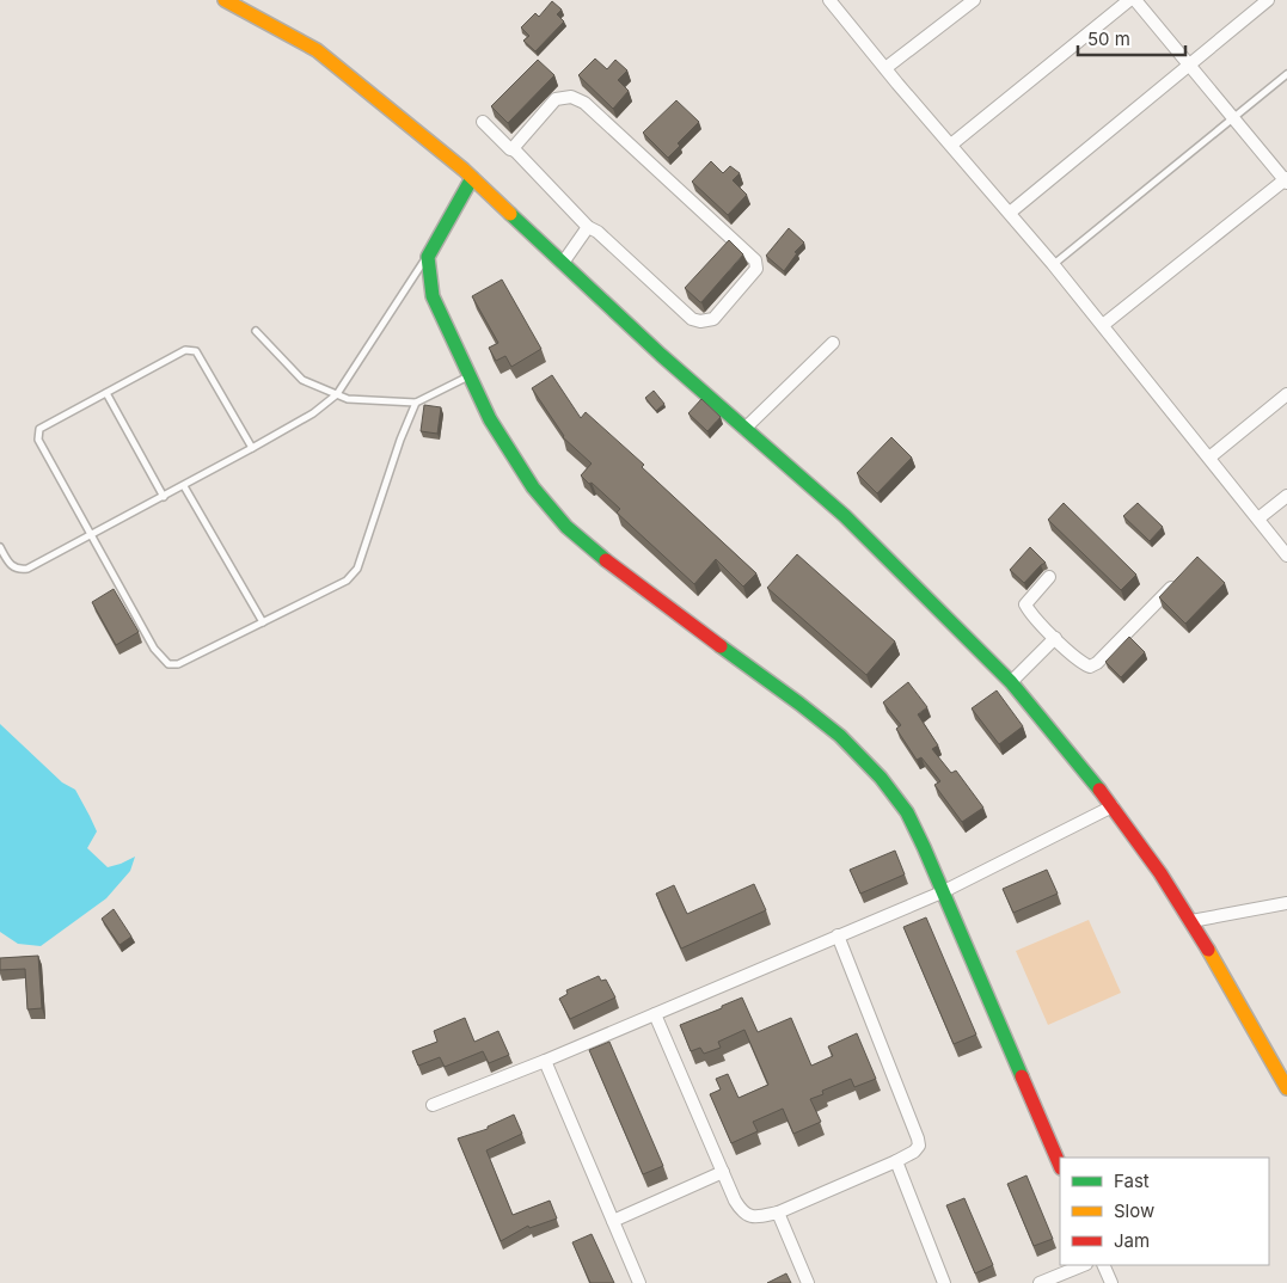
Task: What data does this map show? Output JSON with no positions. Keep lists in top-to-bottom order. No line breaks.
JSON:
{"legend":["Fast","Slow","Jam"],"scale_bar":"50 m"}
